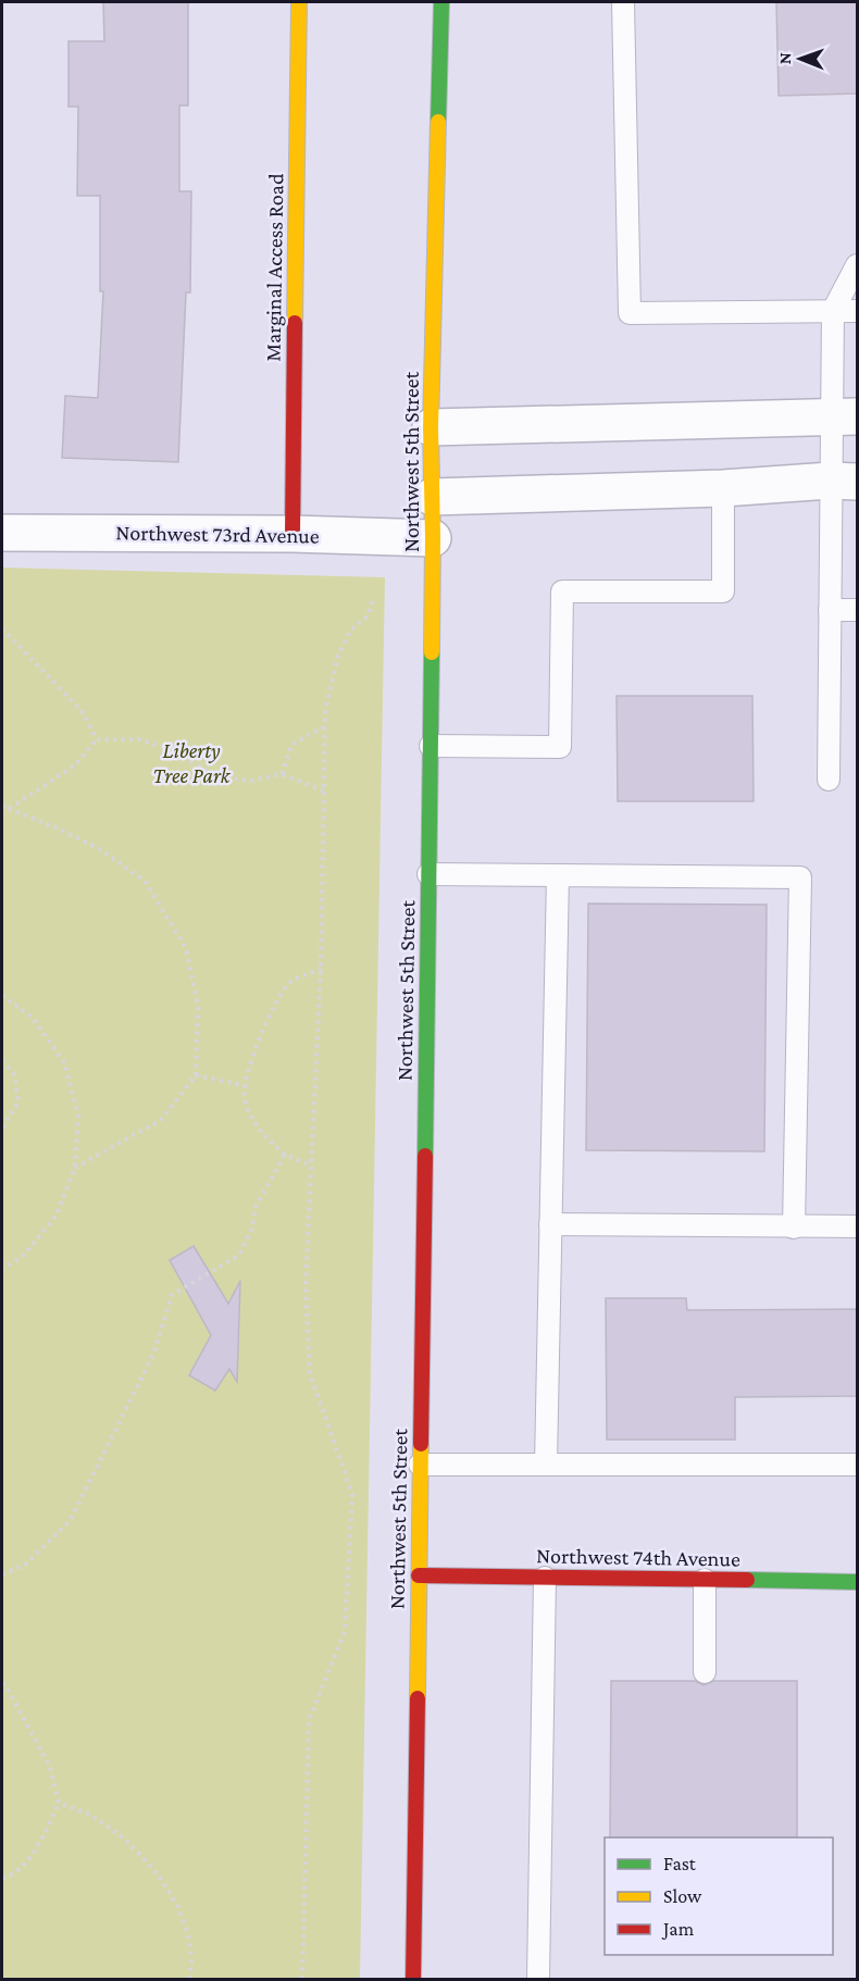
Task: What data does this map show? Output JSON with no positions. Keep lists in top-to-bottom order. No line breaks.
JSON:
{"streets":{"street":["Marginal Access Road","Northwest 5th Street","Northwest 73rd Avenue","Northwest 74th Avenue"]},"crossings":[["Marginal Access Road","Northwest 73rd Avenue"],["Northwest 5th Street","Northwest 73rd Avenue"],["Northwest 5th Street","Northwest 74th Avenue"]],"parks":["Liberty Tree Park"],"legend":["Fast","Slow","Jam"],"north":"left"}
